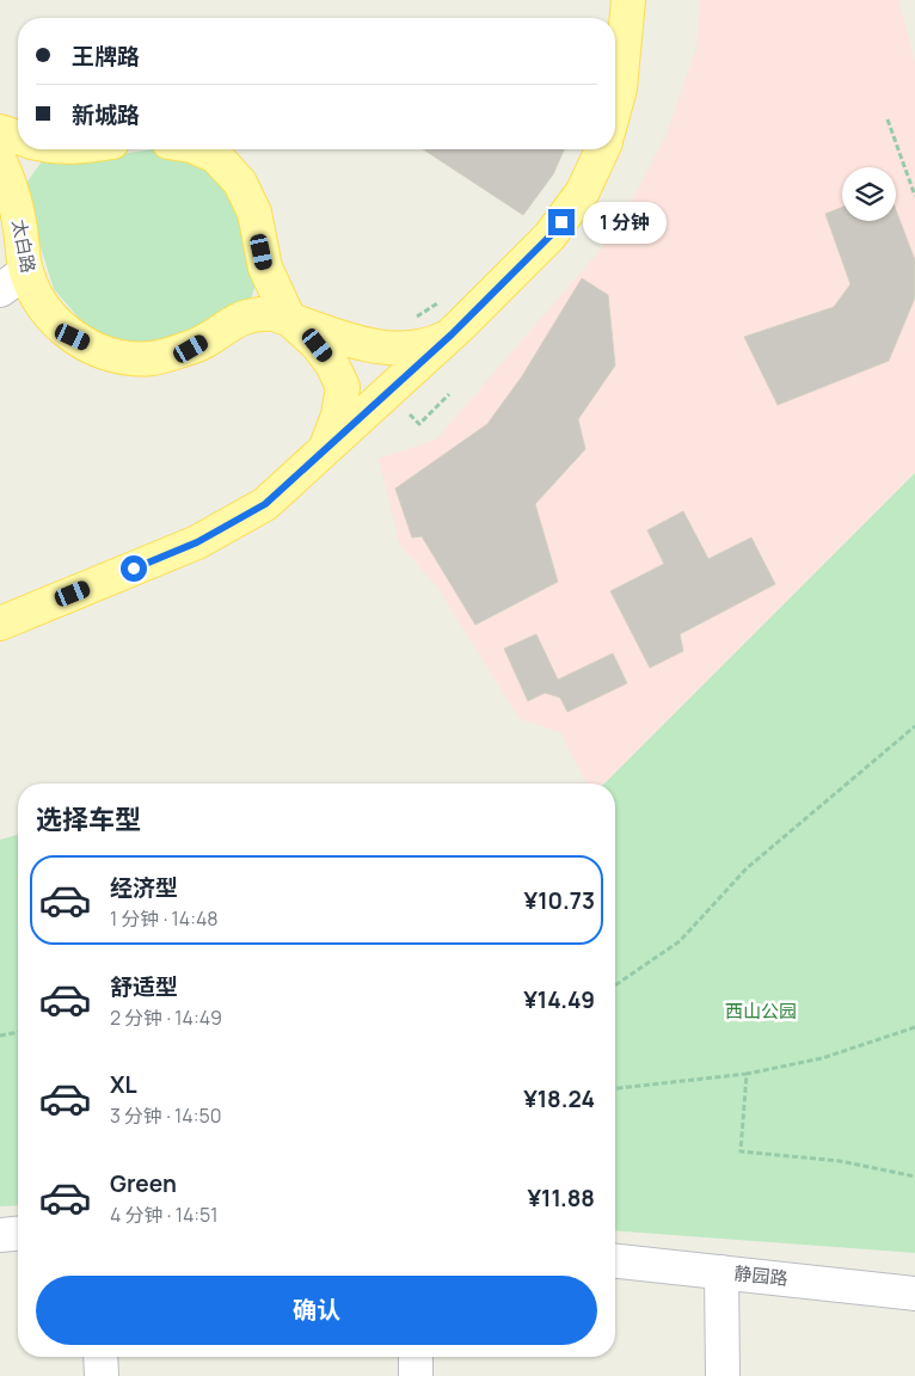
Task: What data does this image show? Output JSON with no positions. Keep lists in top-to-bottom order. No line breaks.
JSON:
{"streets":{"main road":["太白路"],"street":["静园路"]},"parks":["西山公园"],"page":{"banner":["王牌路","新城路"],"bubble":"1 分钟","heading":"选择车型","list":[{"name":"经济型","note":"1 分钟 · 14:48","value":"¥10.73"},{"name":"舒适型","note":"2 分钟 · 14:49","value":"¥14.49"},{"name":"XL","note":"3 分钟 · 14:50","value":"¥18.24"},{"name":"Green","note":"4 分钟 · 14:51","value":"¥11.88"}],"buttons":"确认"}}
